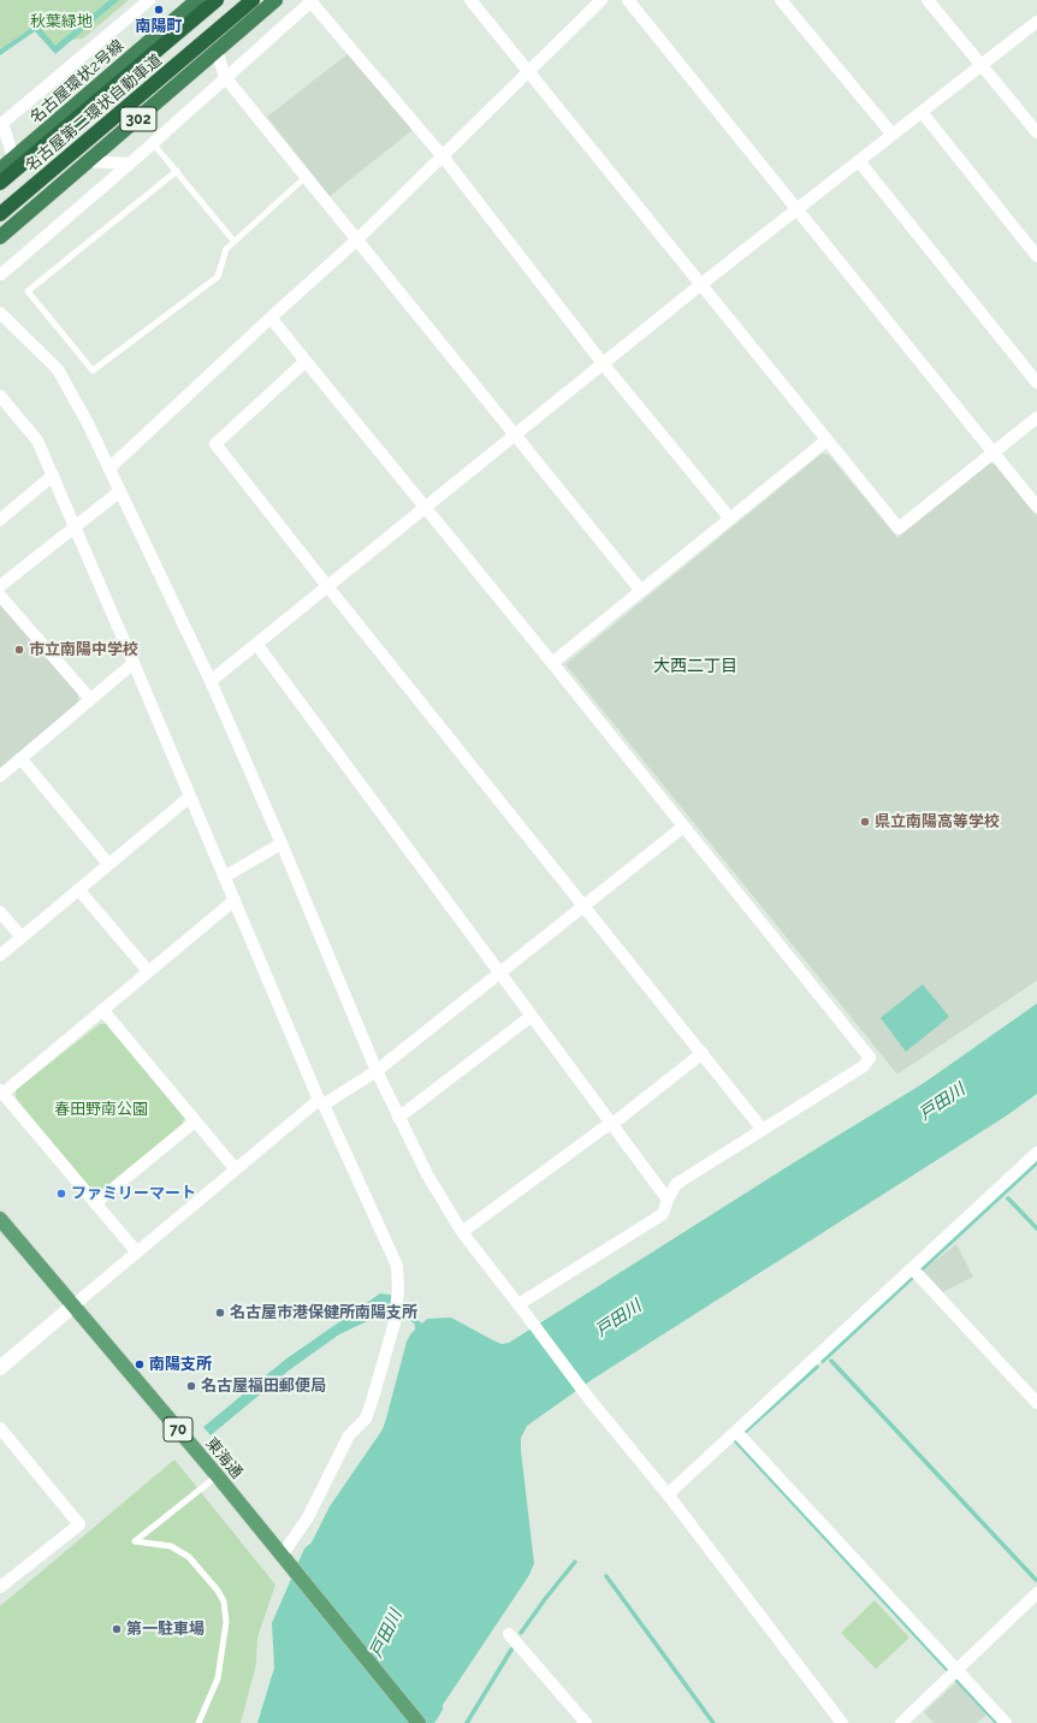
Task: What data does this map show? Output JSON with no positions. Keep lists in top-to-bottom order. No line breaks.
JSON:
{"streets":{"highway":["名古屋環状2号線","名古屋第二環状自動車道","302"],"main road":["70","東海通"]},"districts":["大西二丁目"],"water":["戸田川"],"parks":["秋葉緑地","春田野南公園"],"places":["南陽町","市立南陽中学校","県立南陽高等学校","ファミリーマート","名古屋市港保健所南陽支所","南陽支所","名古屋福田郵便局","第一駐車場"]}
